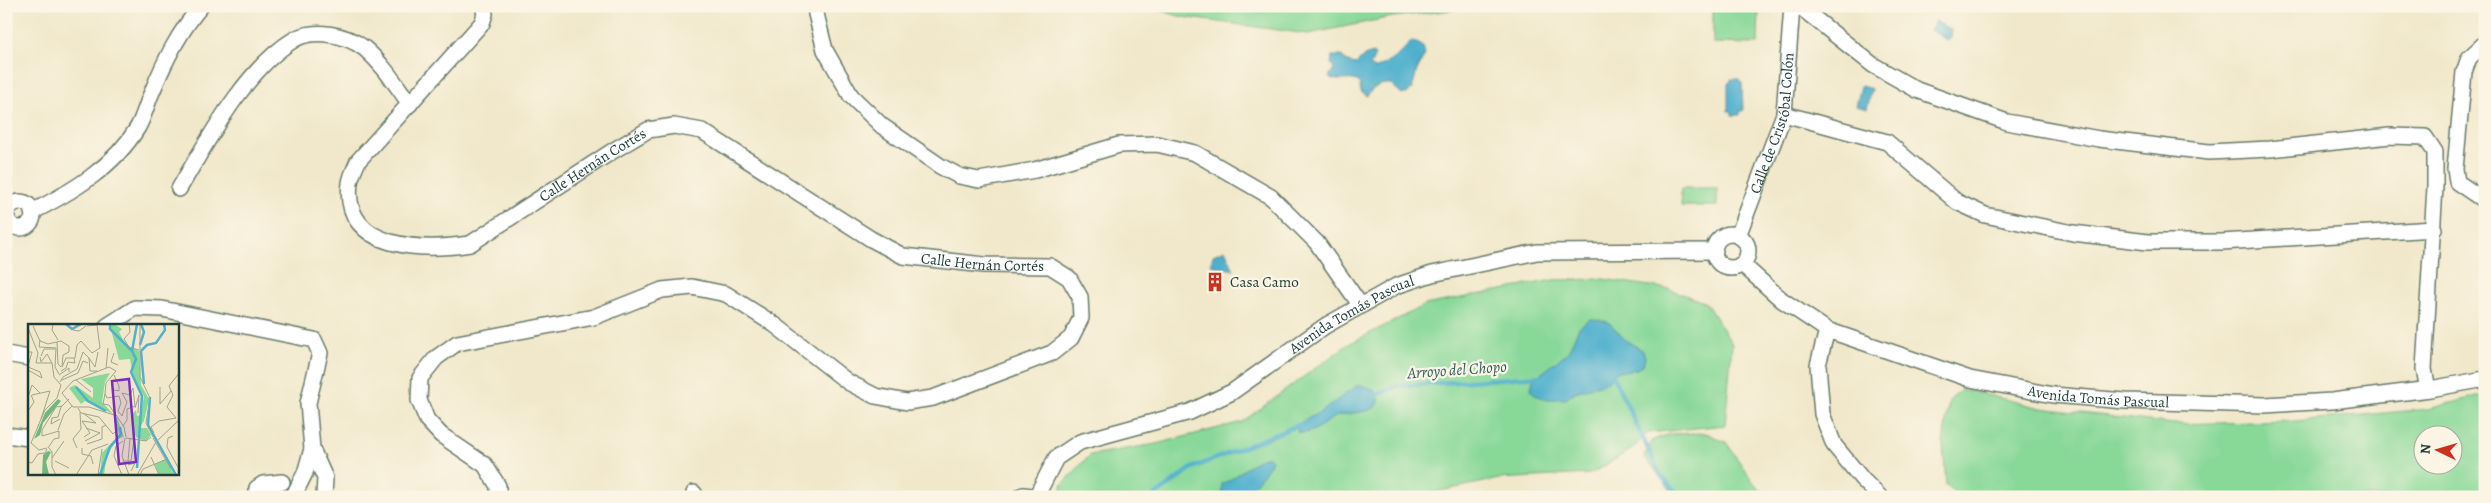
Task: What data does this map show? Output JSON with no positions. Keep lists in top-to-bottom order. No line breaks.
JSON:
{"streets":{"street":["Calle de Cristóbal Colón","Calle Hernán Cortés","Avenida Tomás Pascual"]},"crossings":[["Calle de Cristóbal Colón","Avenida Tomás Pascual"]],"water":["Arroyo del Chopo"],"places":{"building":["Casa Camo"]},"north":"left"}
